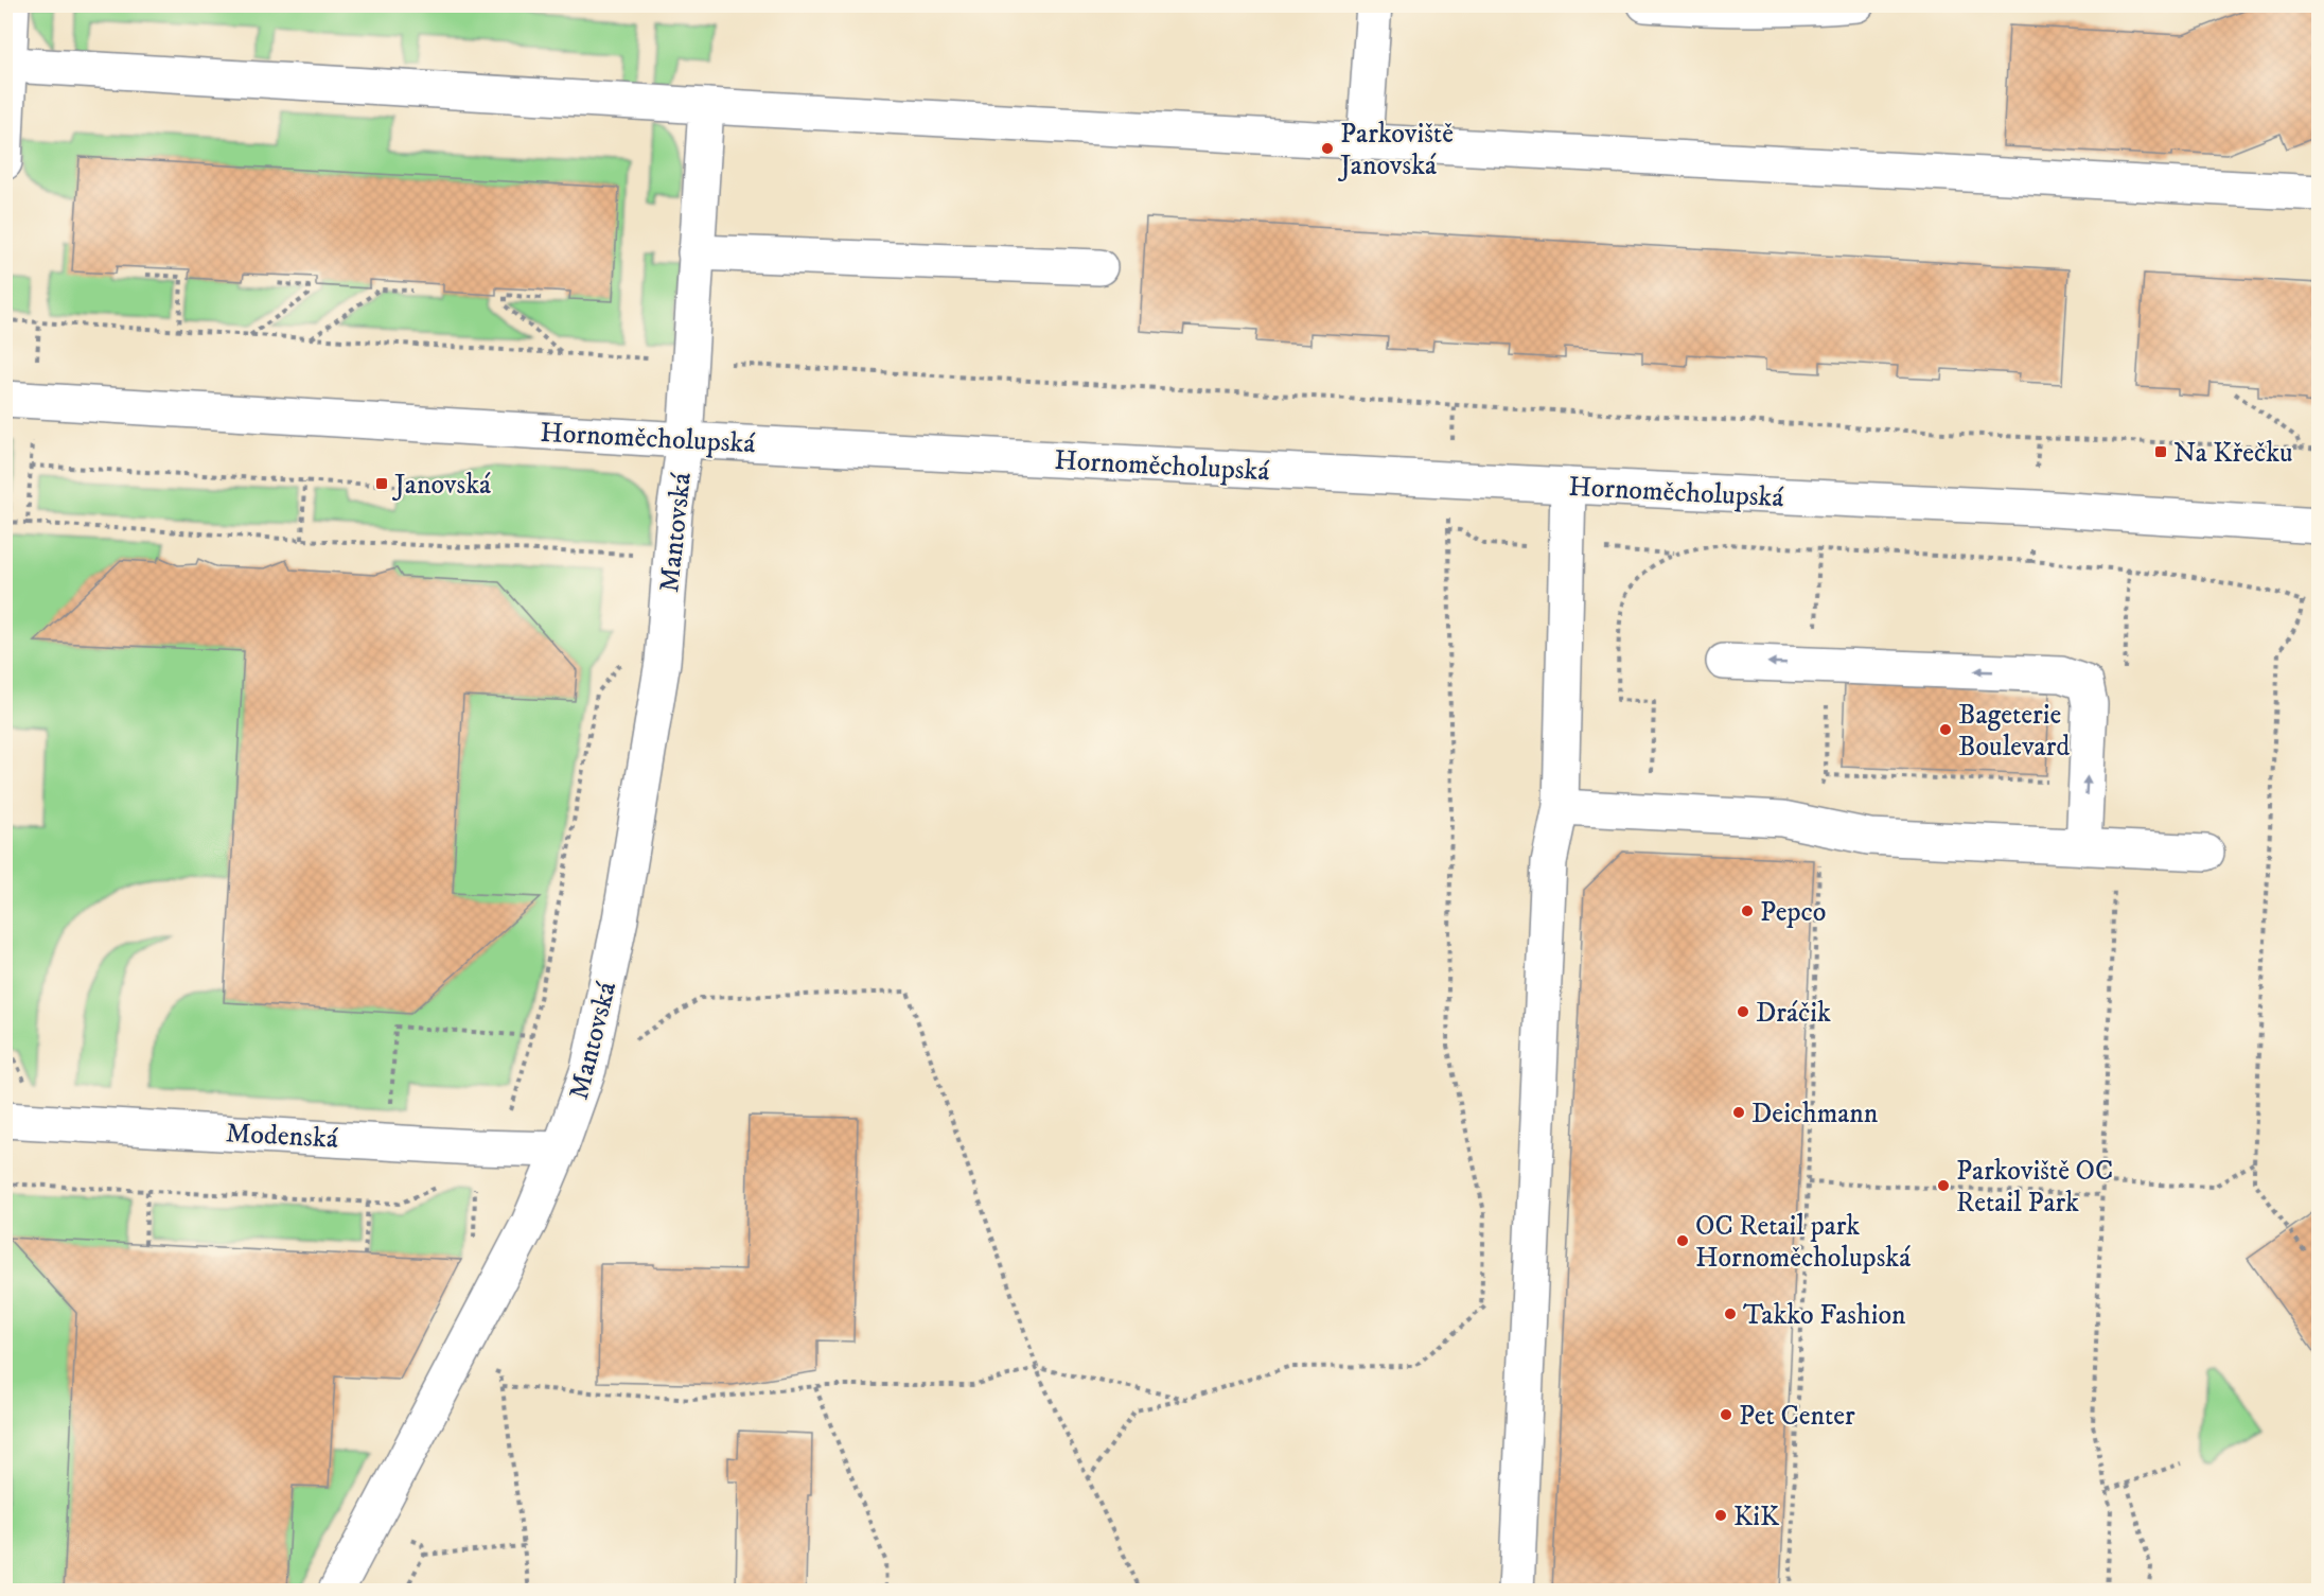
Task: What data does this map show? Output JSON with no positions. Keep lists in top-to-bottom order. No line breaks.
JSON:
{"streets":{"street":["Hornoměcholupská","Mantovská","Modenská"]},"crossings":[["Hornoměcholupská","Mantovská"],["Mantovská","Modenská"]],"places":{"other":["Parkoviště Janovská","Bageterie Boulevard","Pepco","Dráčik","Deichmann","Parkoviště OC Retail Park","OC Retail park Hornoměcholupská","Takko Fashion","Pet Center","KiK"],"transit":["Na Křečku","Janovská"]}}
